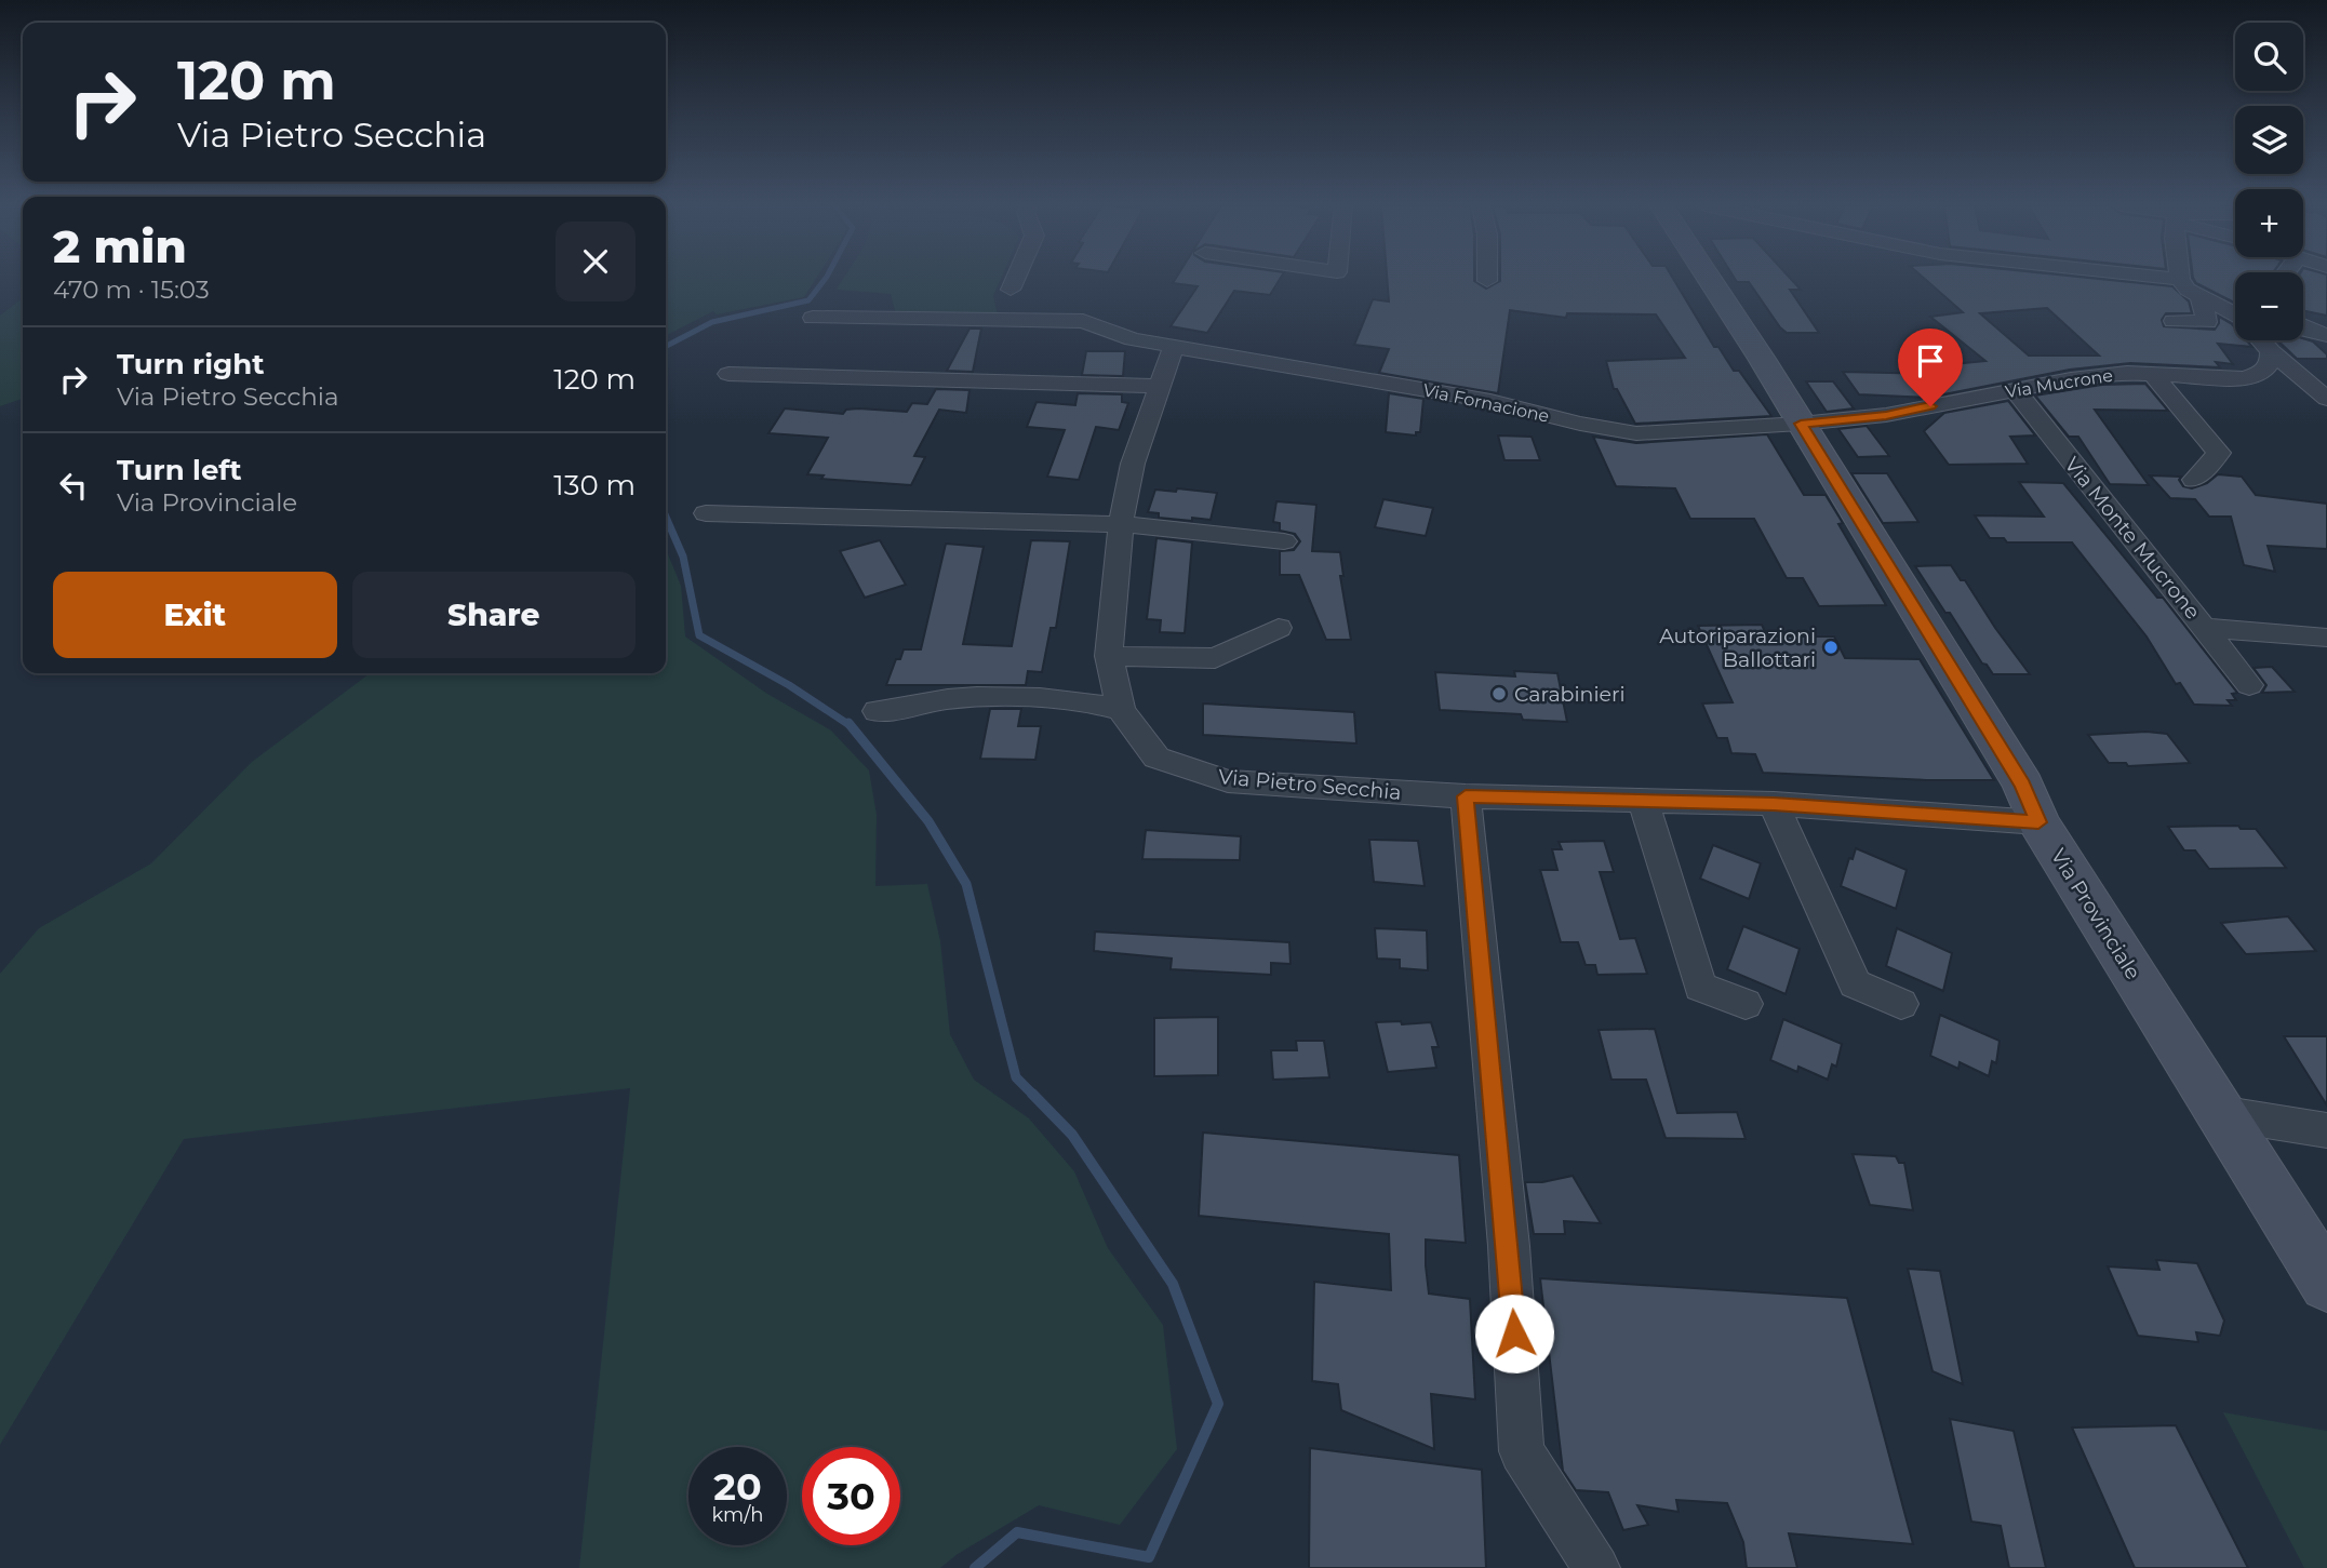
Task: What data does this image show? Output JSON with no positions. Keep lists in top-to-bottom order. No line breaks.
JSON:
{"streets":{"street":["Via Mucrone","Via Fornacione","Via Monte Mucrone","Via Pietro Secchia","Via Provinciale"]},"crossings":[["Via Mucrone","Via Fornacione"],["Via Mucrone","Via Monte Mucrone"],["Via Mucrone","Via Provinciale"],["Via Fornacione","Via Pietro Secchia"],["Via Fornacione","Via Provinciale"],["Via Pietro Secchia","Via Provinciale"]],"places":["Autoriparazioni Ballottari","Carabinieri"],"page":{"map_buttons":["+","−"],"turn":["120 m","Via Pietro Secchia"],"heading":["2 min","470 m · 15:03"],"list":[{"name":"Turn right","note":"Via Pietro Secchia","value":"120 m"},{"name":"Turn left","note":"Via Provinciale","value":"130 m"}],"buttons":["Exit","Share"],"speed":"20 km/h","limit":"30"}}
